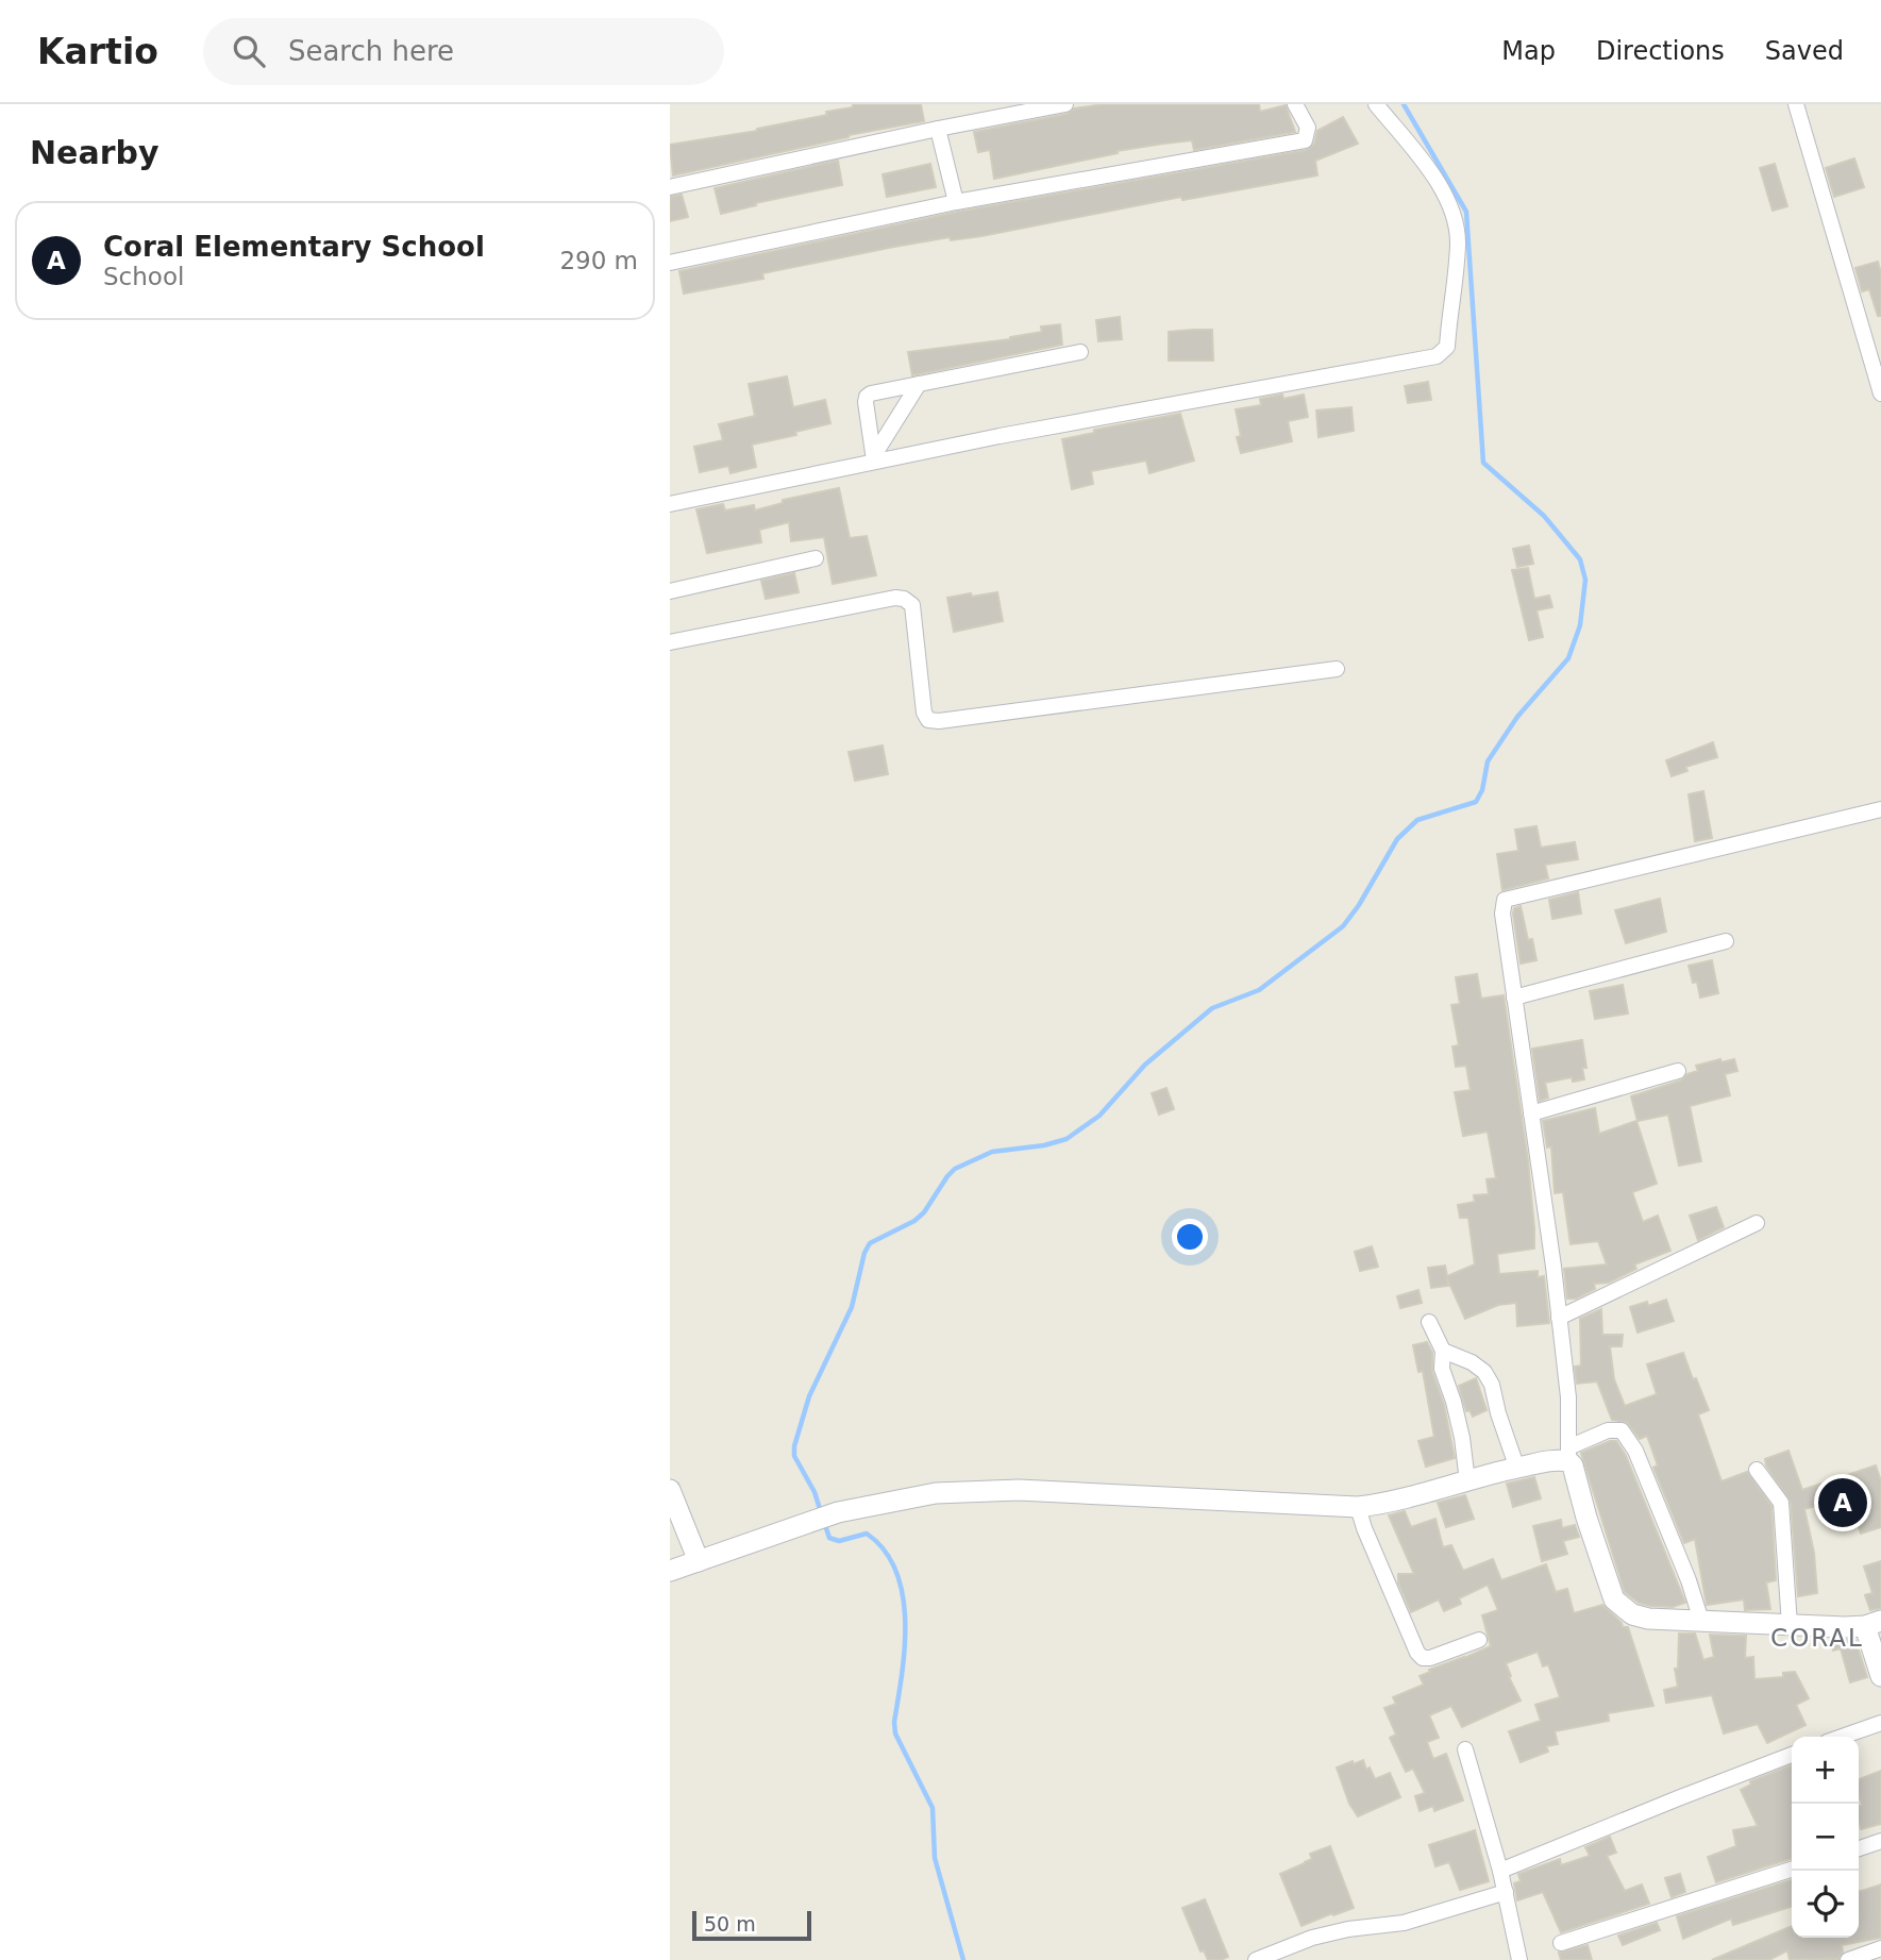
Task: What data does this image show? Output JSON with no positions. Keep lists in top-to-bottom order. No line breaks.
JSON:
{"districts":["CORAL"],"scale_bar":"50 m","page":{"header":"Kartio","search":"Search here","nav":["Map","Directions","Saved"],"heading":"Nearby","list":[{"mark":"A","name":"Coral Elementary School","note":"School","value":"290 m"}],"pins":"A","map_buttons":["+","−"],"scale":"50 m"}}
